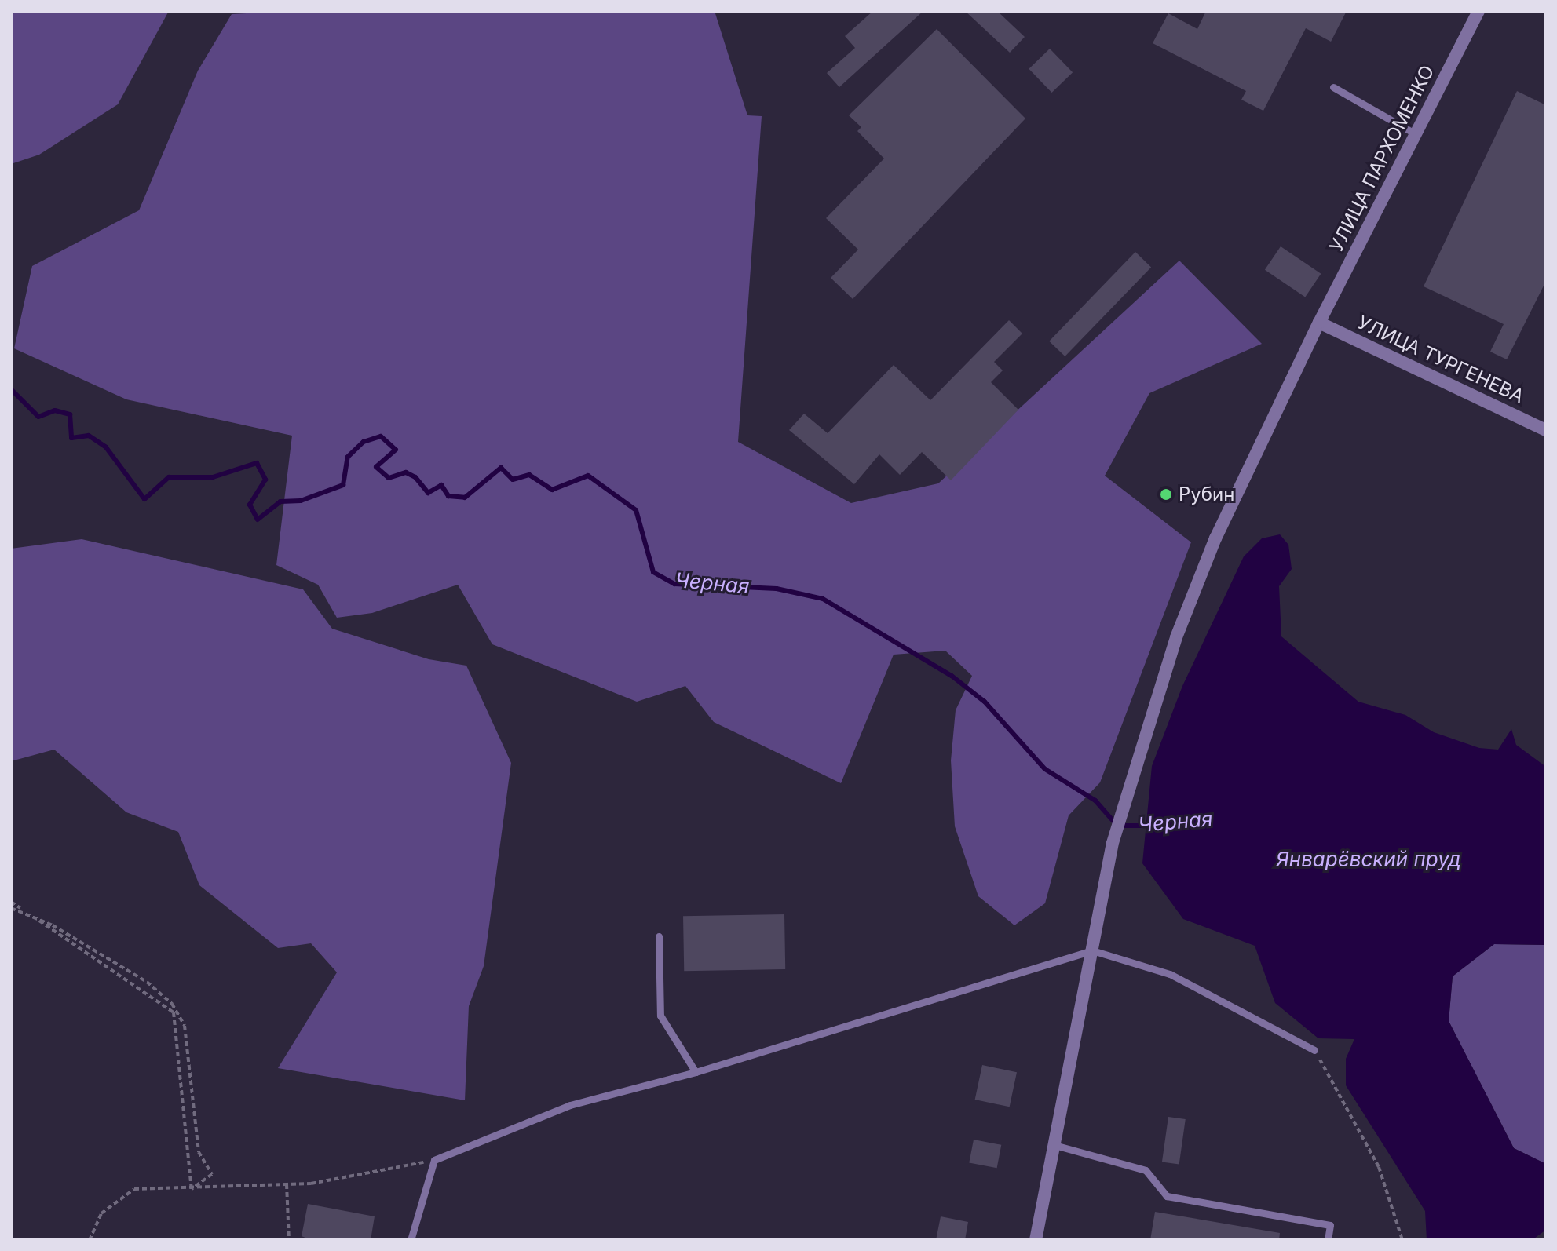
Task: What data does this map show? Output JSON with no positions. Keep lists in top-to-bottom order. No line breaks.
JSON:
{"streets":{"street":["УЛИЦА ПАРХОМЕНКО","УЛИЦА ТУРГЕНЕВА"]},"crossings":[["УЛИЦА ПАРХОМЕНКО","УЛИЦА ТУРГЕНЕВА"]],"water":["Черная","Январёвский пруд"],"places":["Рубин"]}
